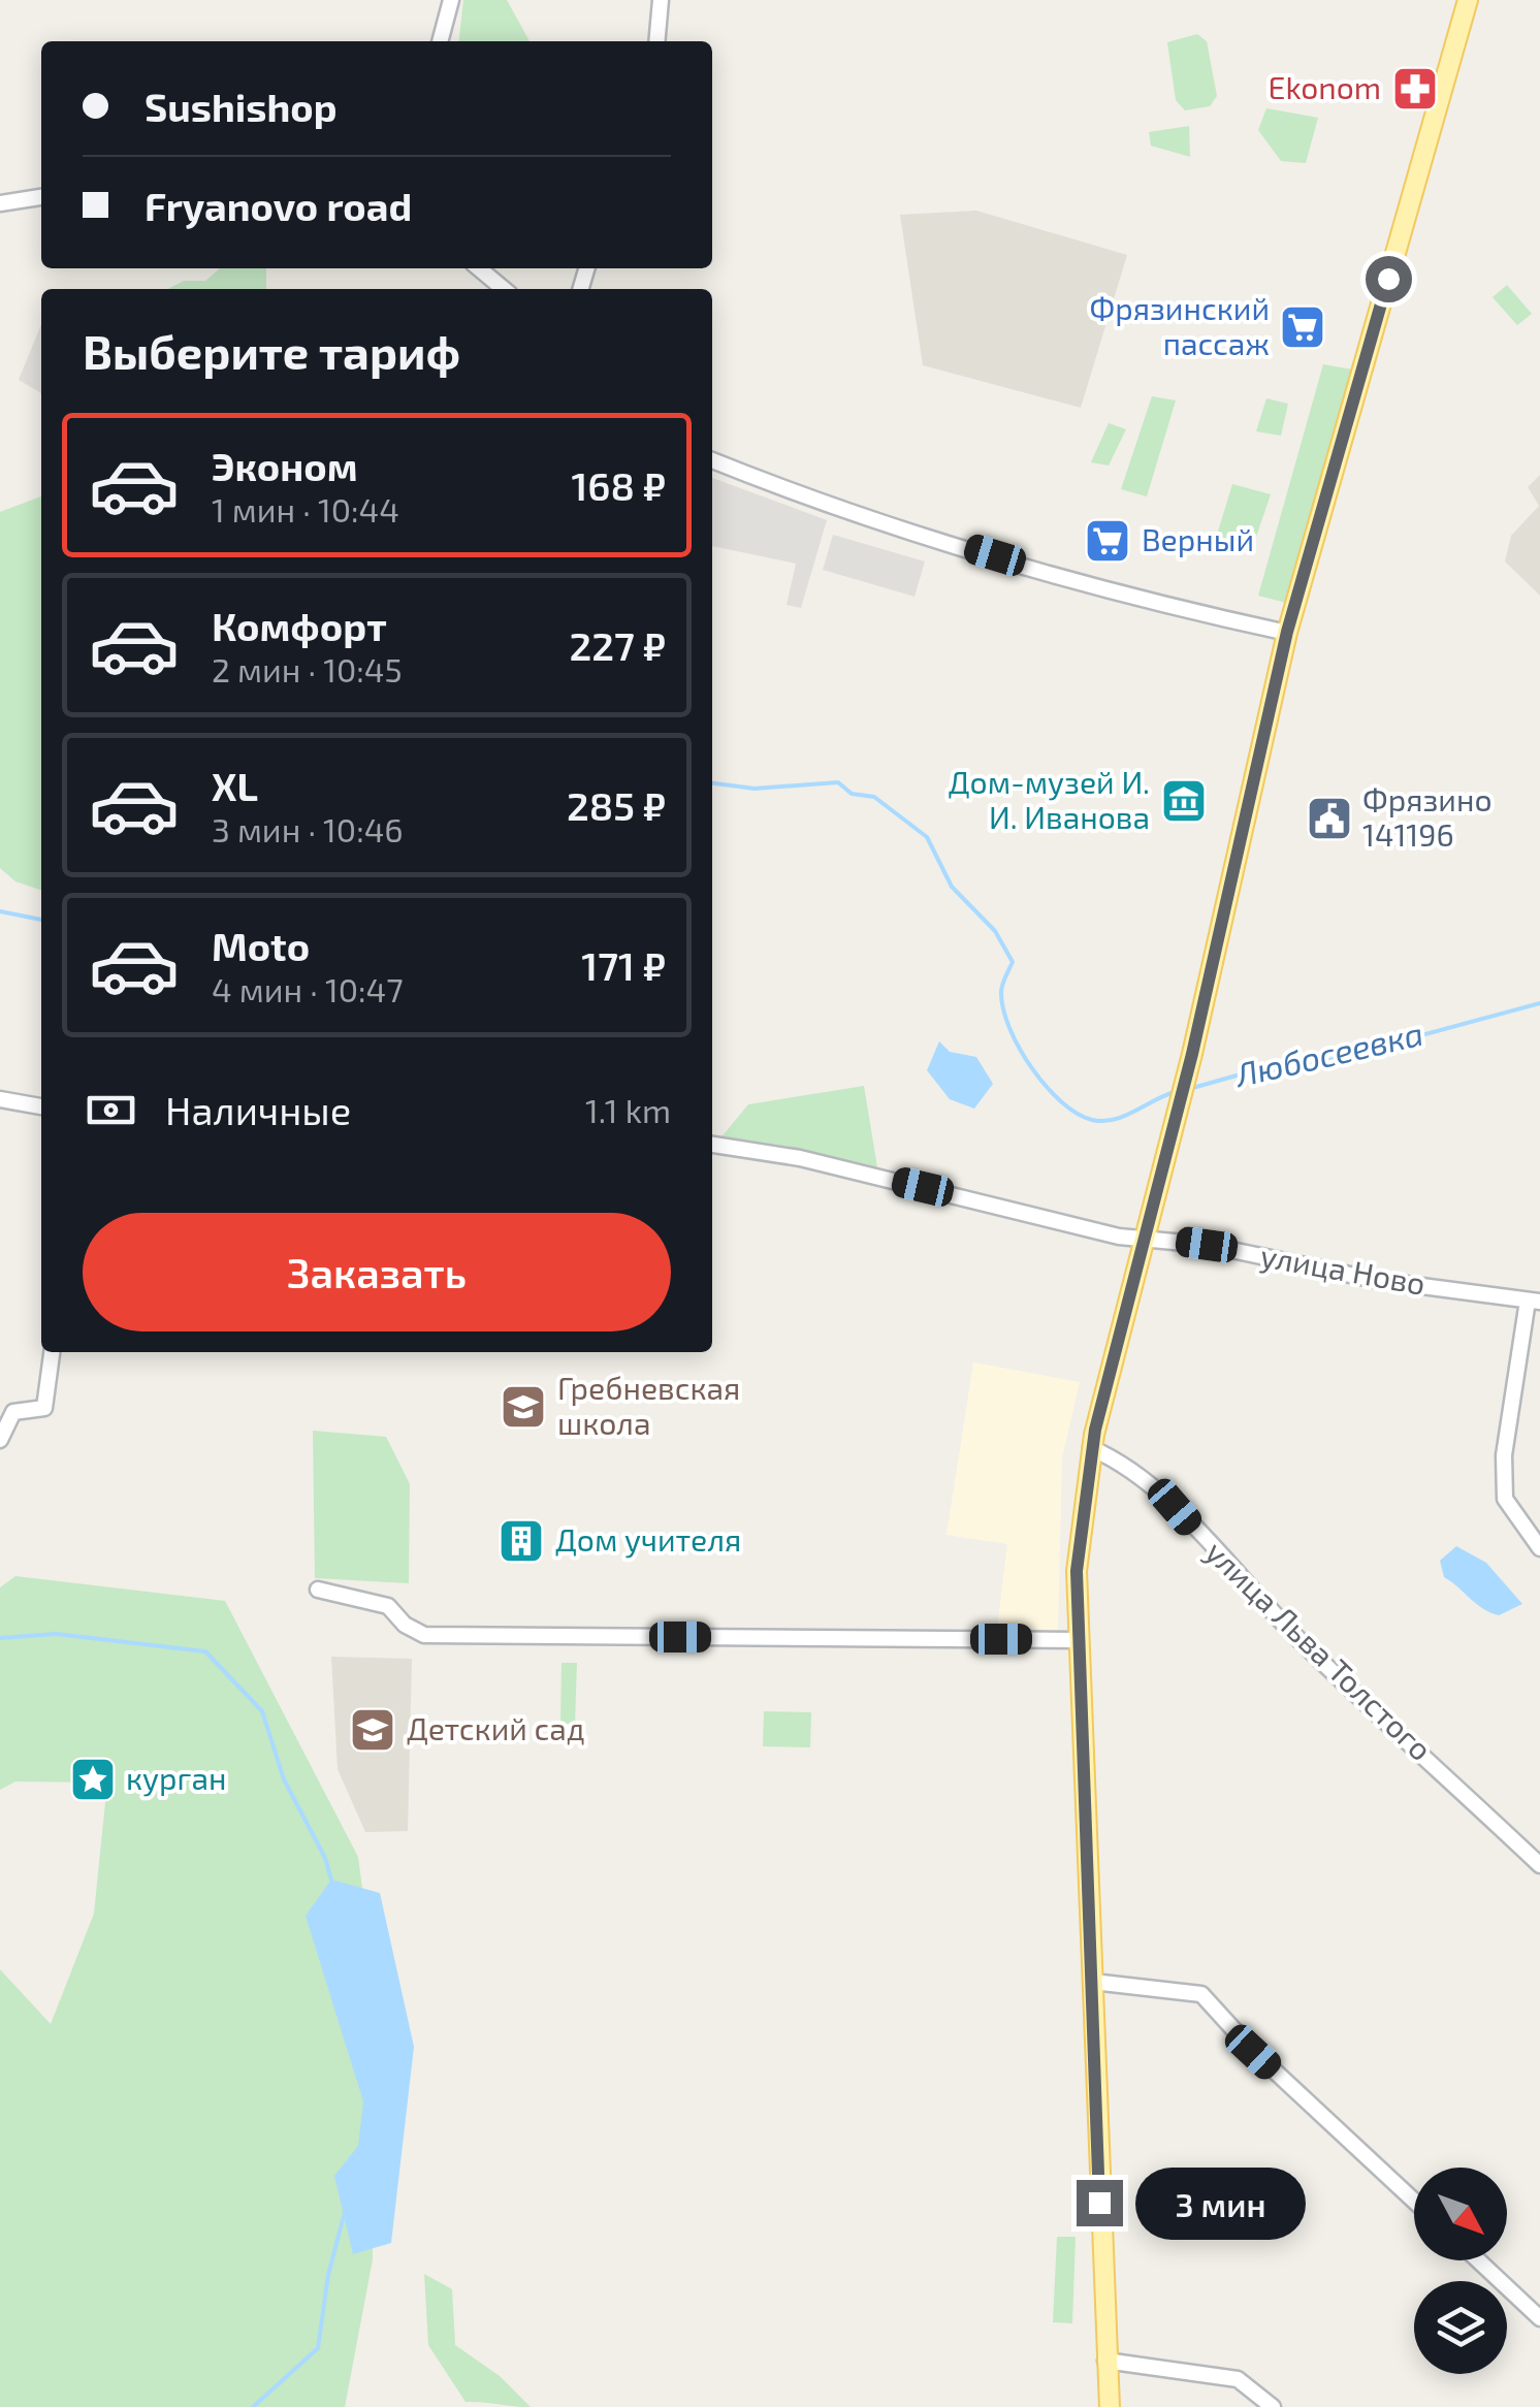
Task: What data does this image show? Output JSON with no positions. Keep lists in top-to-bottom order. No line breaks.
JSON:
{"streets":{"street":["улица Ново","улица Льва Толстого"]},"water":["Любосеевка"],"places":{"pharmacy":["Ekonom"],"supermarket":["Фрязинский пассаж","Верный"],"museum":["Дом-музей И. И. Иванова"],"public building":["Фрязино 141196"],"school or university":["Гребневская школа","Детский сад"],"building":["Дом учителя"],"place":["курган"]},"north":"bottom right","page":{"banner":["Sushishop","Fryanovo road"],"heading":"Выберите тариф","list":[{"name":"Эконом","note":"1 мин · 10:44","value":"168 ₽"},{"name":"Комфорт","note":"2 мин · 10:45","value":"227 ₽"},{"name":"XL","note":"3 мин · 10:46","value":"285 ₽"},{"name":"Moto","note":"4 мин · 10:47","value":"171 ₽"}],"pay":["Наличные","1.1 km"],"buttons":"Заказать","bubble":"3 мин"}}
